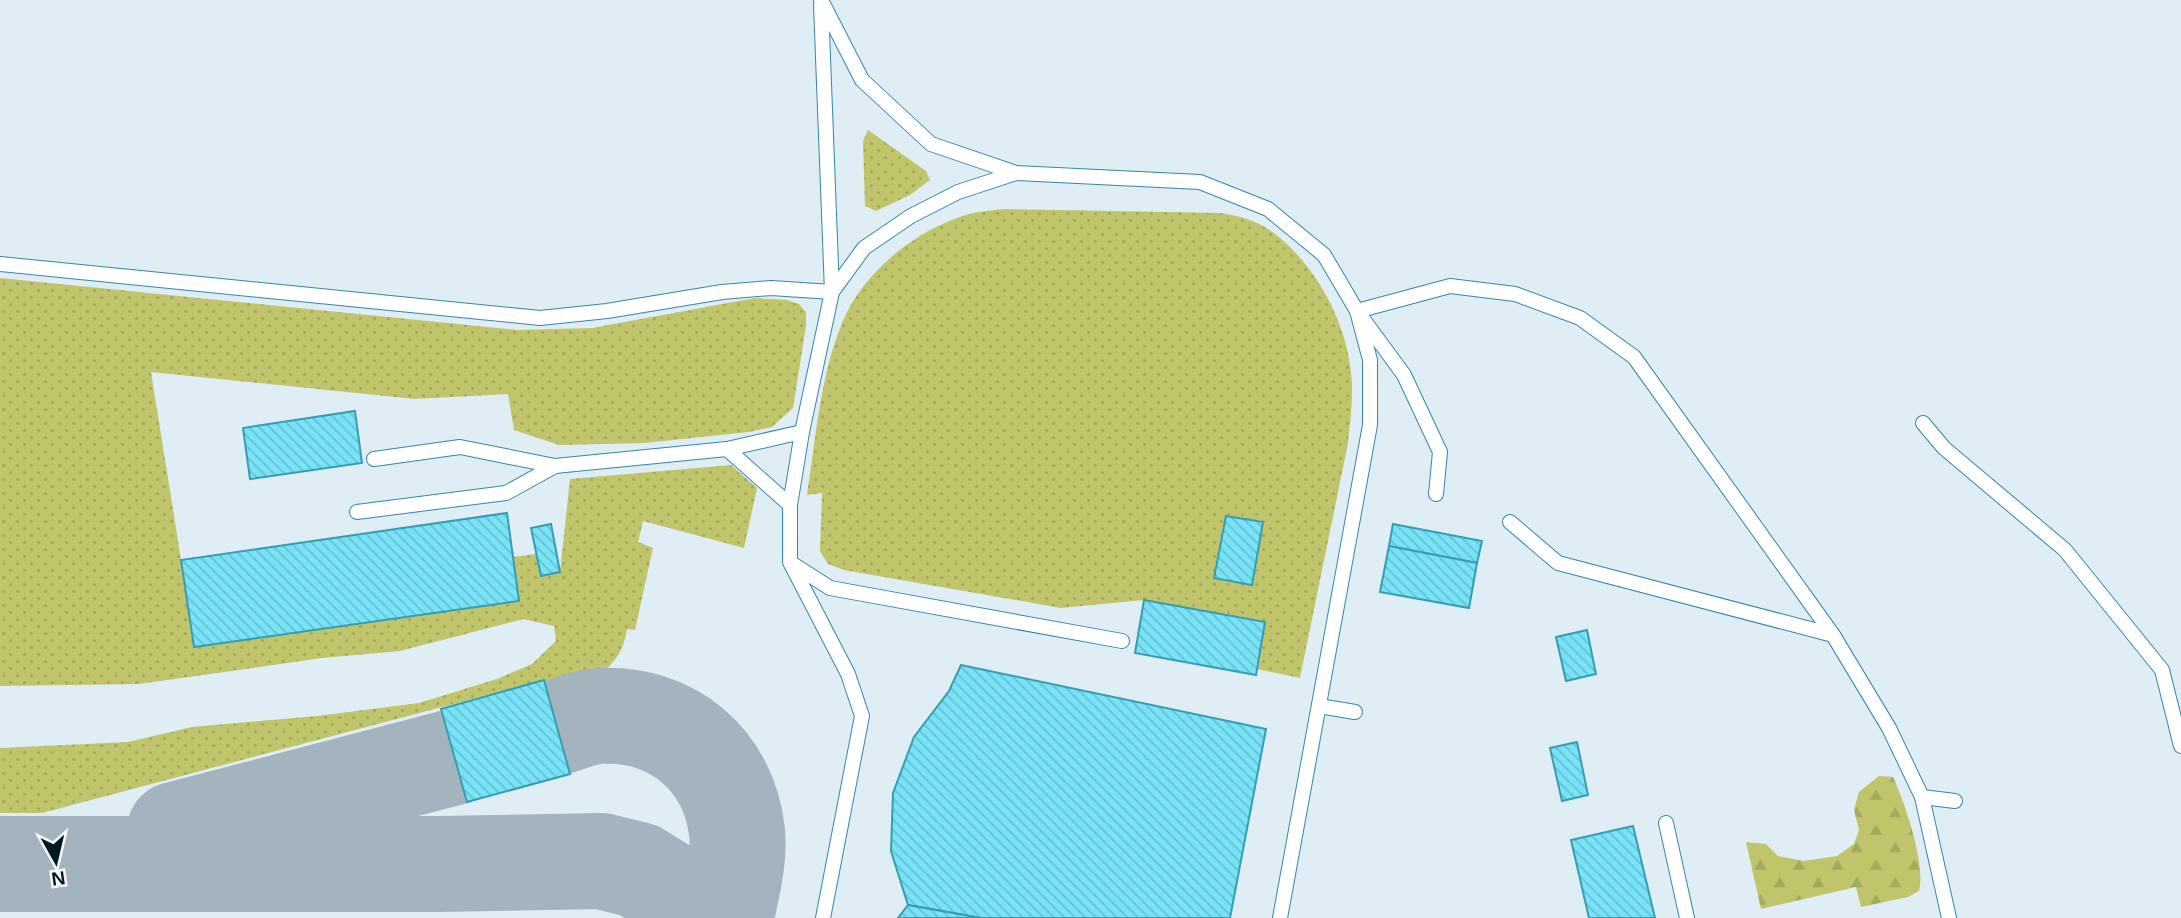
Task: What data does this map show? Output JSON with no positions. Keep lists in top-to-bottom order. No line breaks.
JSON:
{"north":"bottom"}
